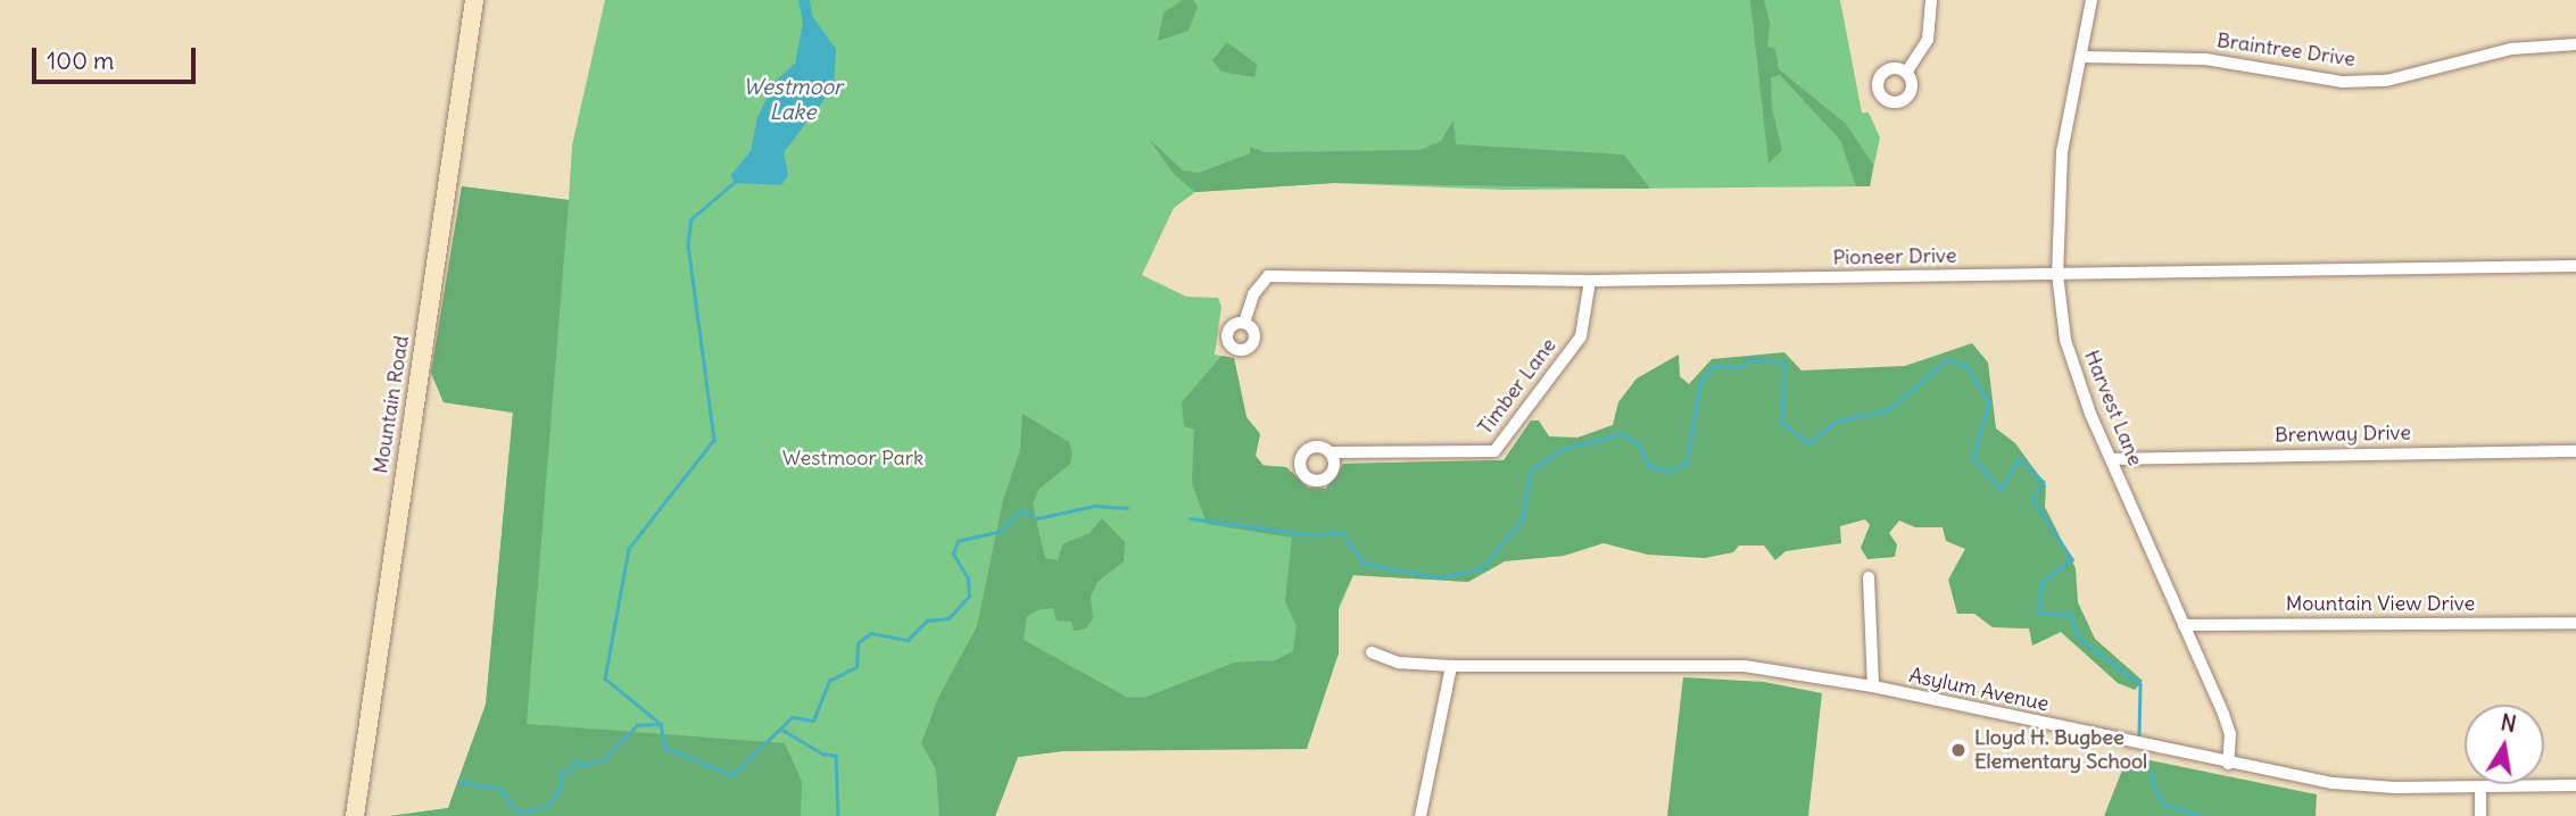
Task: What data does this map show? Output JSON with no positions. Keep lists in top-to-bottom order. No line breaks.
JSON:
{"streets":{"main road":["Mountain Road"],"street":["Braintree Drive","Pioneer Drive","Timber Lane","Harvest Lane","Brenway Drive","Mountain View Drive","Asylum Avenue"]},"crossings":[["Braintree Drive","Harvest Lane"],["Pioneer Drive","Timber Lane"],["Pioneer Drive","Harvest Lane"],["Harvest Lane","Brenway Drive"],["Harvest Lane","Mountain View Drive"],["Harvest Lane","Asylum Avenue"]],"water":["Westmoor Lake"],"parks":["Westmoor Park"],"places":["Lloyd H. Bugbee Elementary School"],"scale_bar":"100 m","north":"top"}
